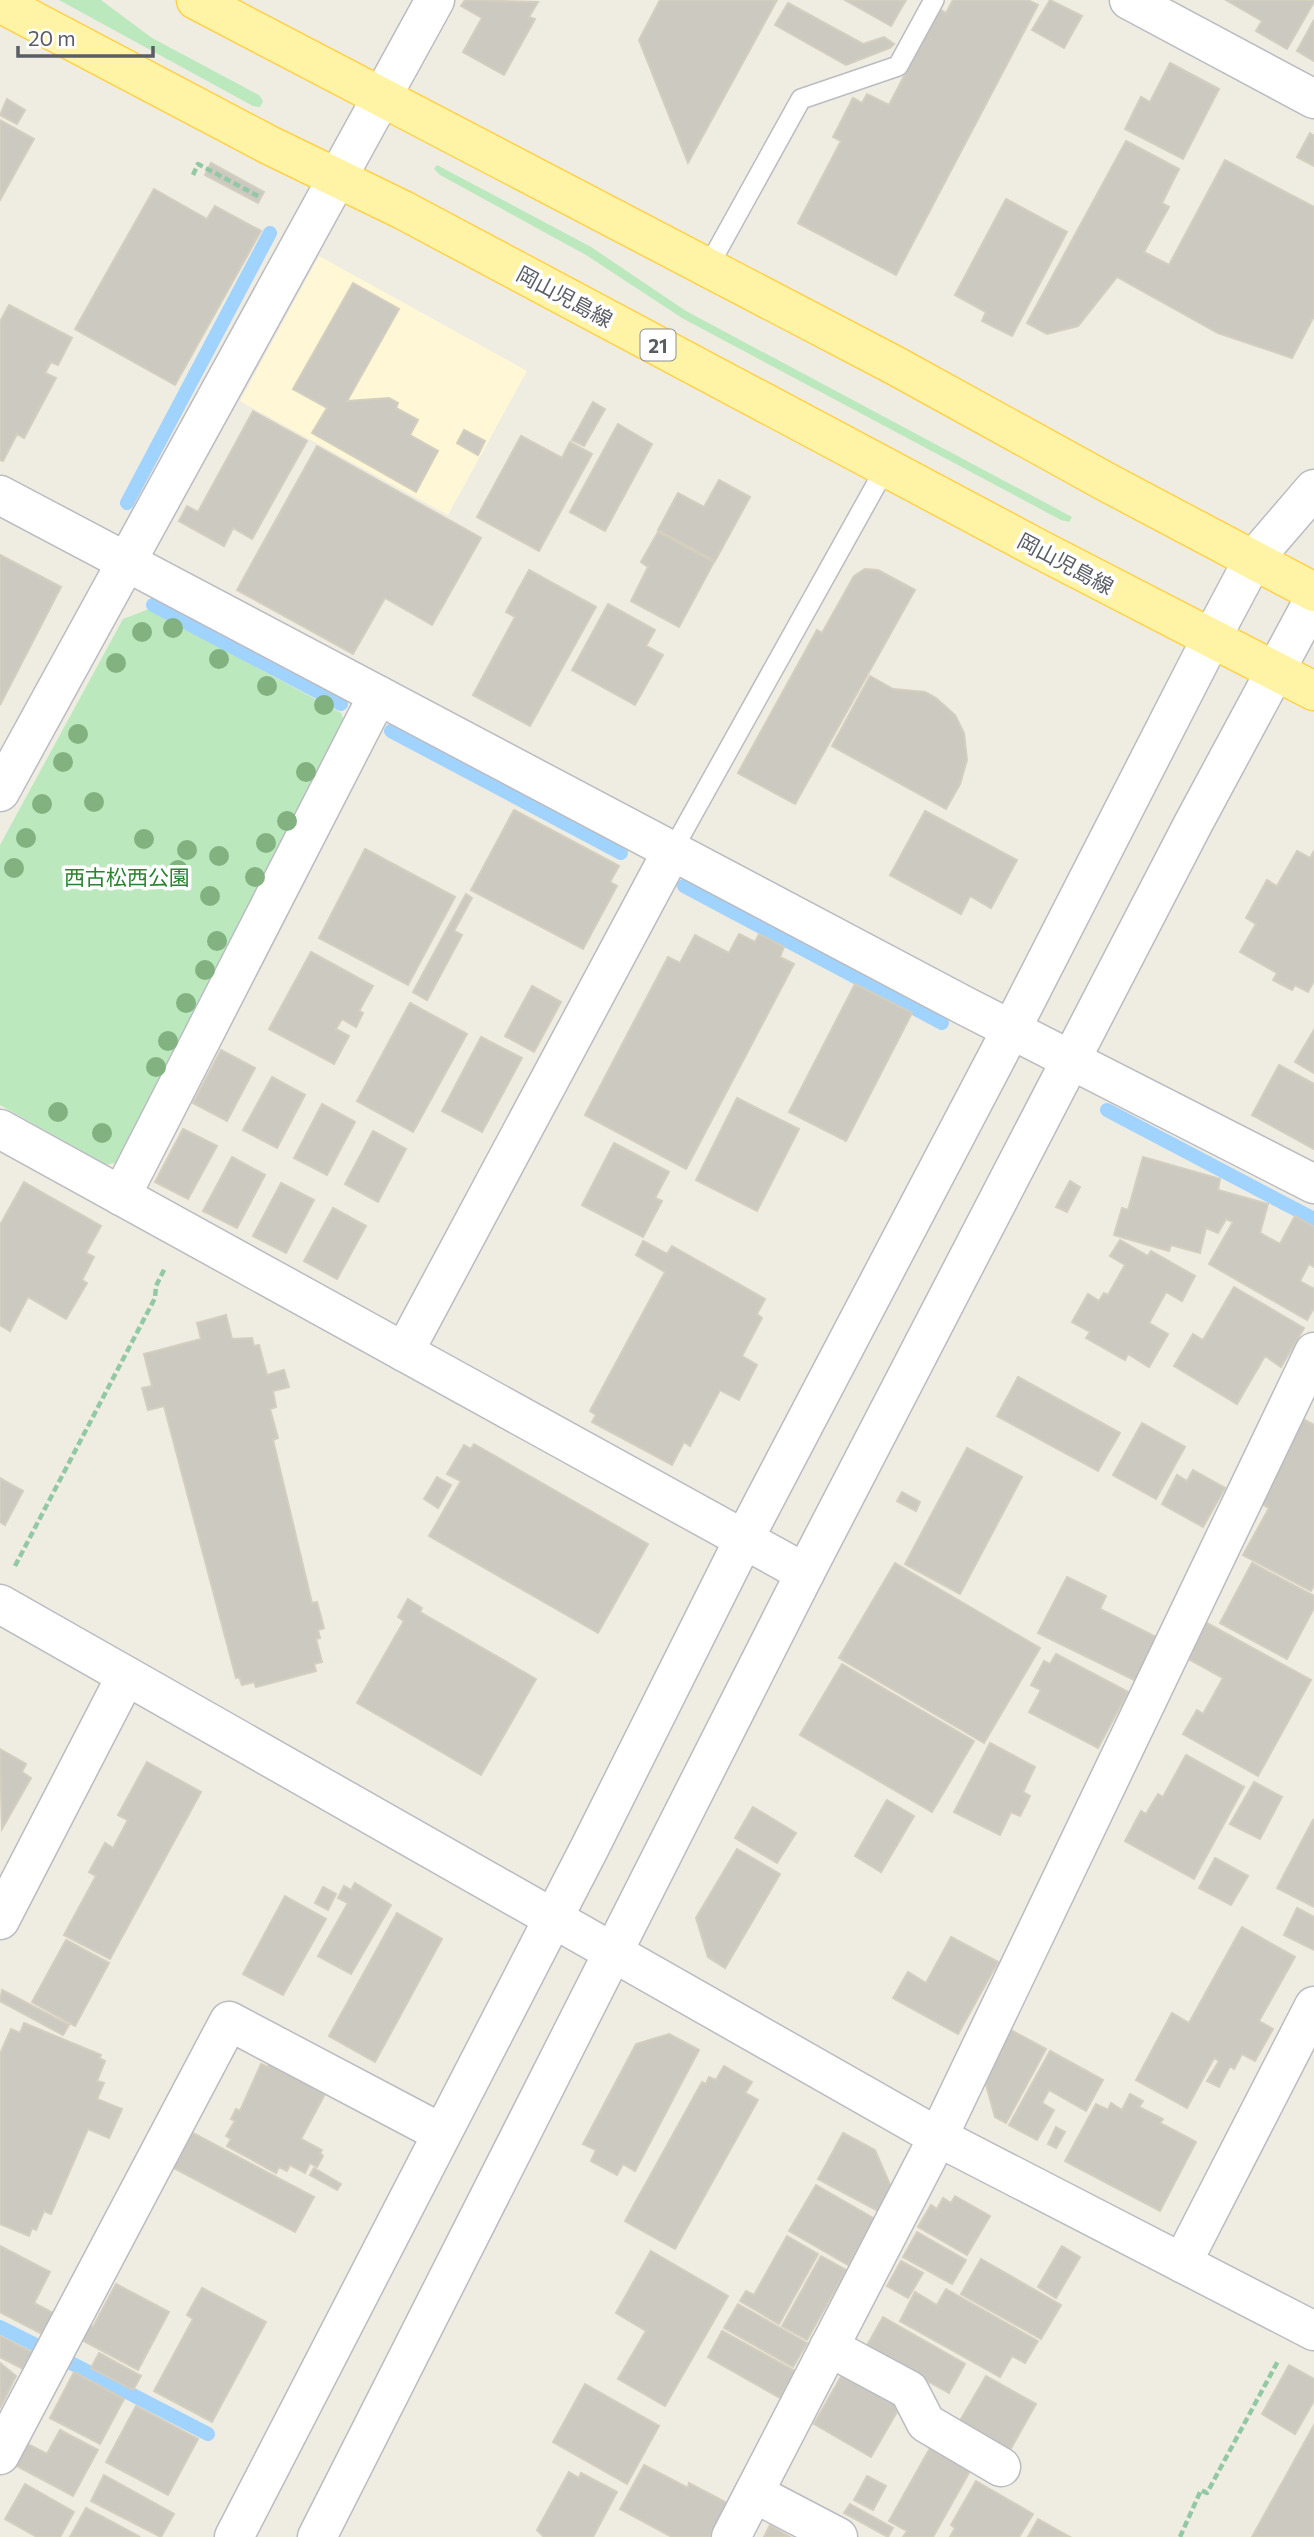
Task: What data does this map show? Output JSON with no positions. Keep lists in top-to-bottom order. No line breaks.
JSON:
{"streets":{"main road":["岡山児島線","21"]},"parks":["西古松西公園"],"scale_bar":"20 m"}
